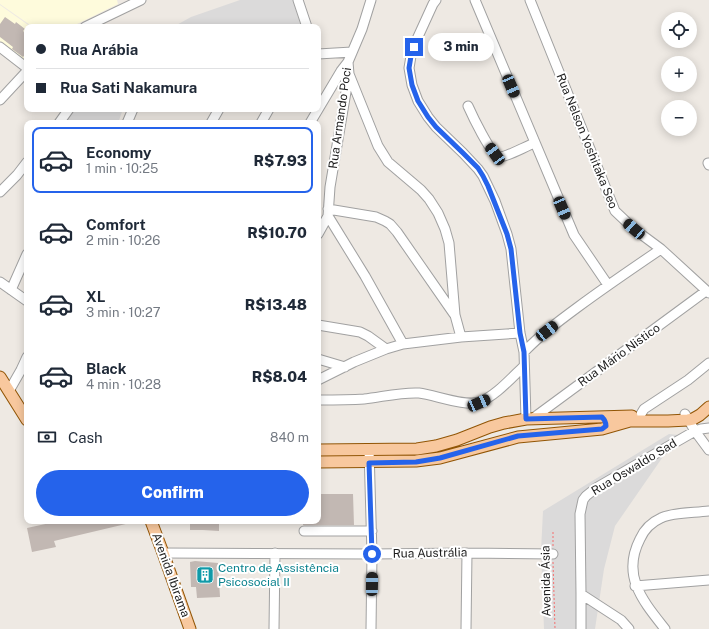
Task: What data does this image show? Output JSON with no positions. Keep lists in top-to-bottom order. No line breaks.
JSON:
{"streets":{"main road":["Avenida Ibirama"],"street":["Rua Armando Poci","Rua Nelson Yoshitaka Seo","Rua Mário Nistico","Rua Oswaldo Sad","Rua Austrália"],"path":["Avenida Ásia"]},"crossings":[["Rua Nelson Yoshitaka Seo","Rua Mário Nistico"],["Rua Austrália","Avenida Ibirama"],["Rua Austrália","Avenida Ásia"]],"places":{"building":["Centro de Assistência Psicosocial II"]},"page":{"map_buttons":["+","−"],"banner":["Rua Arábia","Rua Sati Nakamura"],"bubble":"3 min","list":[{"name":"Economy","note":"1 min · 10:25","value":"R$7.93"},{"name":"Comfort","note":"2 min · 10:26","value":"R$10.70"},{"name":"XL","note":"3 min · 10:27","value":"R$13.48"},{"name":"Black","note":"4 min · 10:28","value":"R$8.04"}],"pay":["Cash","840 m"],"buttons":"Confirm"}}
